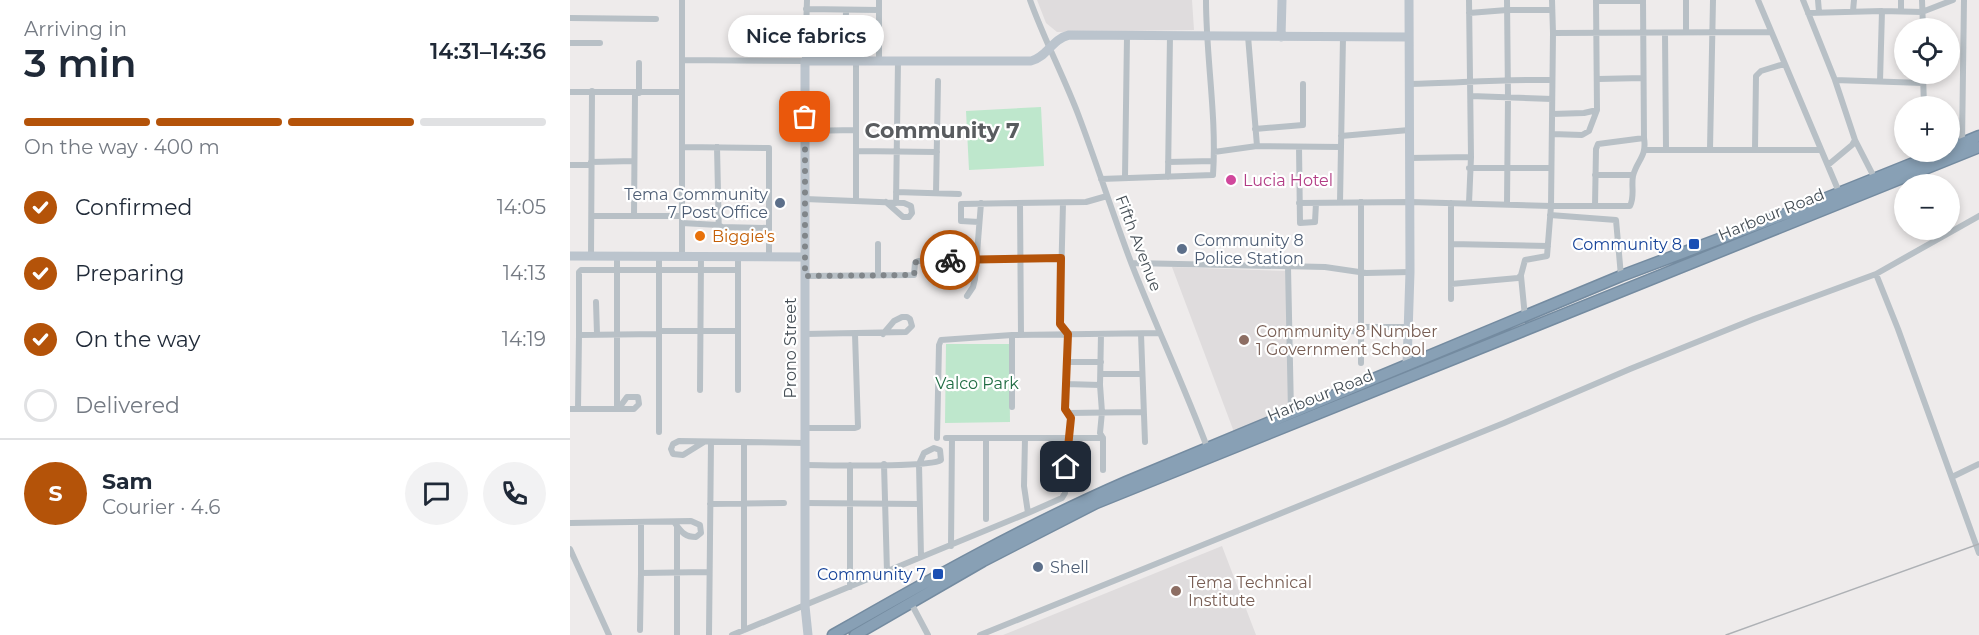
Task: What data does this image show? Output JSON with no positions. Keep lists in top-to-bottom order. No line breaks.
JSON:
{"streets":{"highway":["Harbour Road"],"street":["Fifth Avenue","Prono Street"]},"crossings":[["Harbour Road","Fifth Avenue"]],"districts":["Community 7"],"parks":["Valco Park"],"places":{"other":["Nice fabrics","Lucia Hotel","Tema Community 7 Post Office","Biggie's","Community 8 Police Station","Community 8 Number 1 Government School","Shell","Tema Technical Institute"],"transit":["Community 8","Community 7"]},"page":{"heading":["3 min","Arriving in","14:31–14:36"],"panel":["Sam","Courier · 4.6"],"bubble":"Nice fabrics","map_buttons":["+","−"],"bar":"On the way · 400 m","list":[["Confirmed","14:05"],["Preparing","14:13"],["On the way","14:19"],"Delivered"],"round":"S"}}
